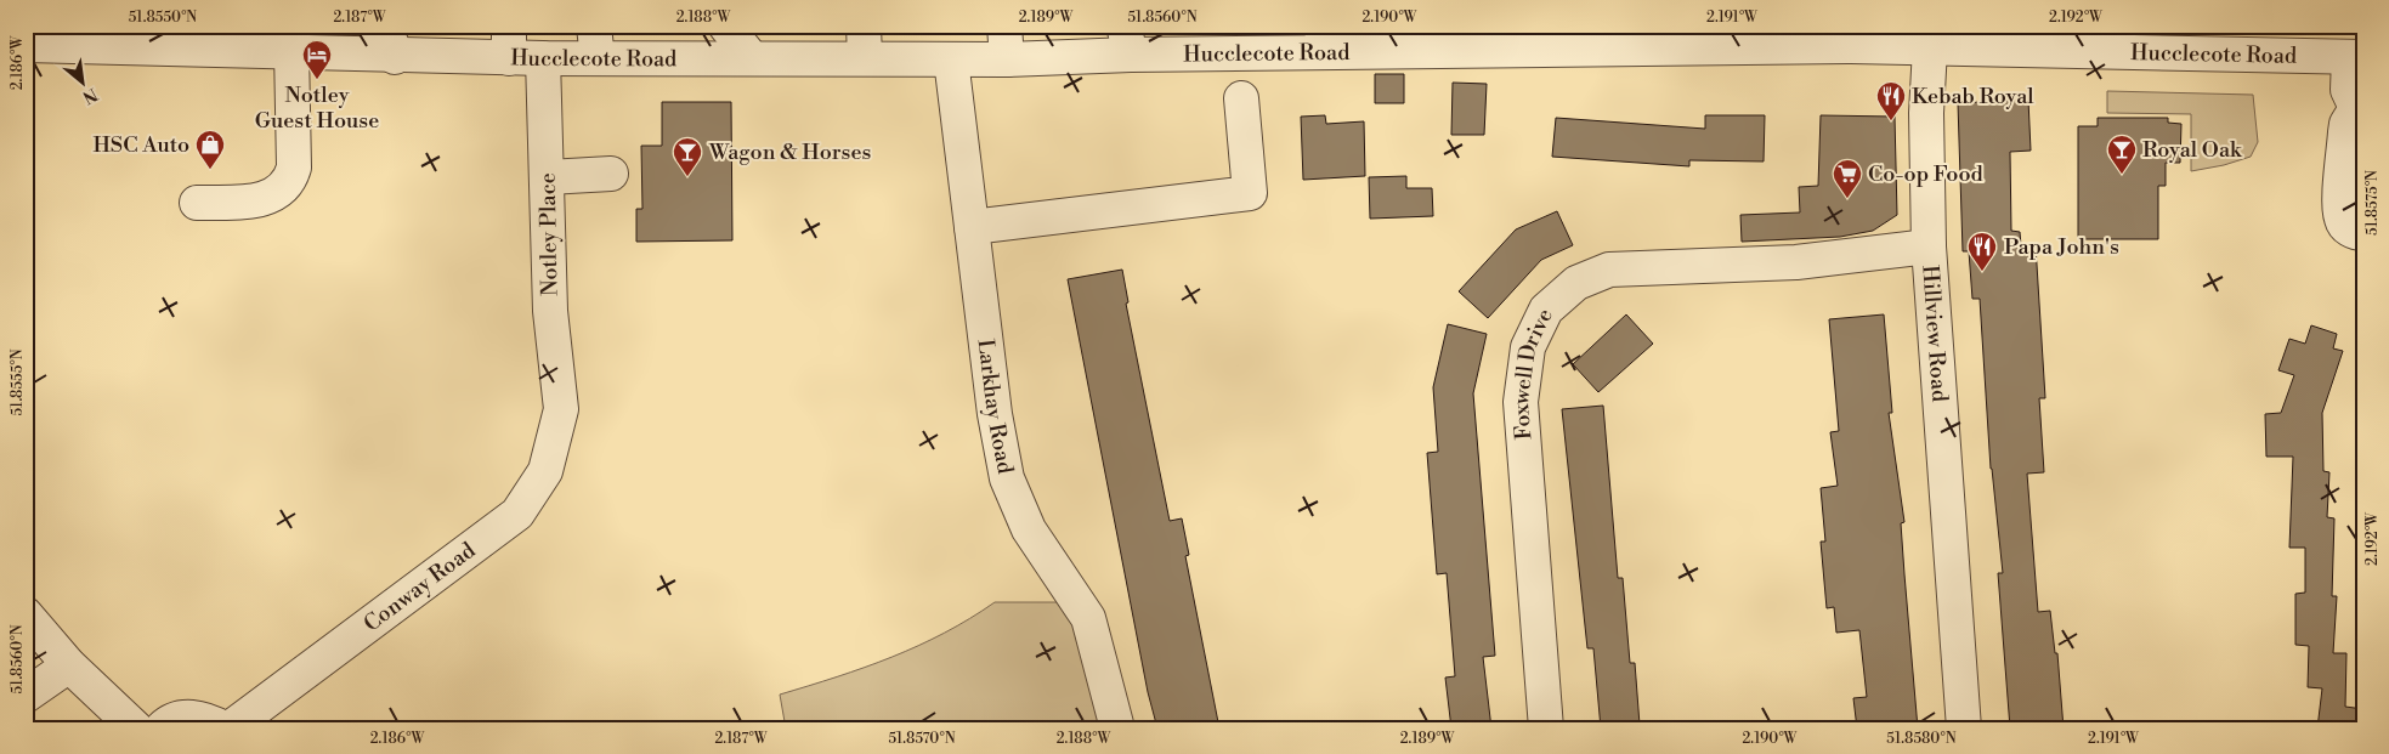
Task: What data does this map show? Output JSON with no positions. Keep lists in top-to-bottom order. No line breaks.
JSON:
{"streets":{"street":["Hucclecote Road","Notley Place","Hillview Road","Foxwell Drive","Larkhay Road","Conway Road"]},"crossings":[["Hucclecote Road","Notley Place"],["Hucclecote Road","Hillview Road"],["Hucclecote Road","Larkhay Road"],["Notley Place","Conway Road"],["Hillview Road","Foxwell Drive"]],"places":{"hotel":["Notley Guest House"],"restaurant":["Kebab Royal","Papa John's"],"shop":["HSC Auto"],"bar":["Royal Oak","Wagon & Horses"],"supermarket":["Co-op Food"]},"north":"bottom right","coordinates":["51.8550°N","2.187°W","2.188°W","2.189°W","51.8560°N","2.190°W","2.191°W","2.192°W","2.186°W","51.8575°N","51.8555°N","51.8570°N","51.8580°N"]}
